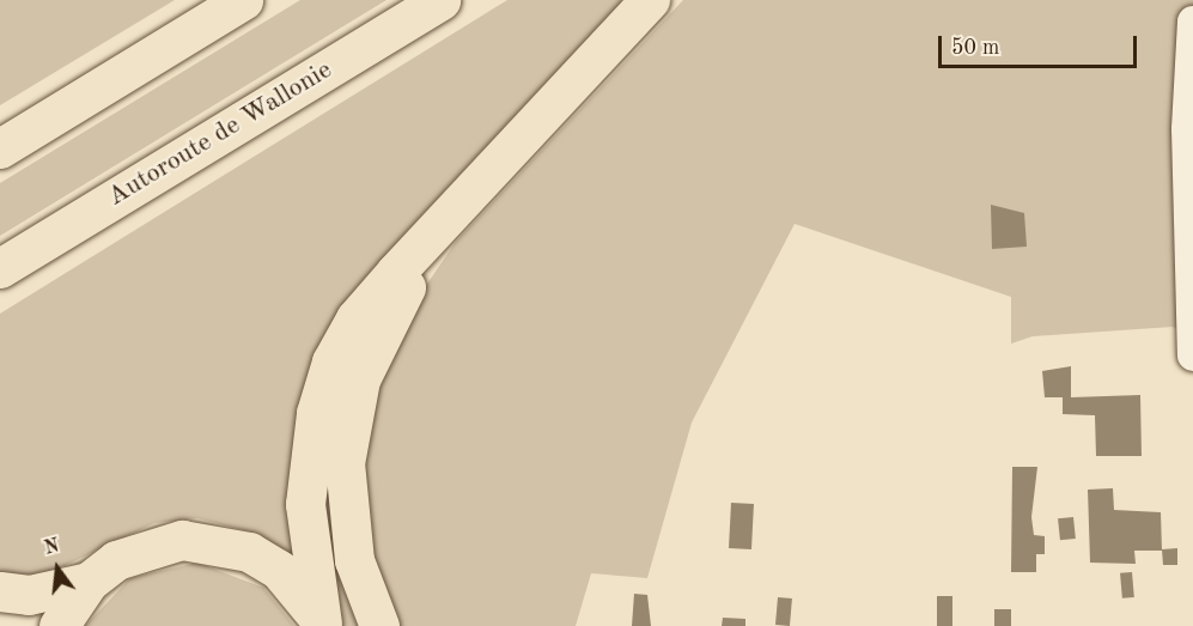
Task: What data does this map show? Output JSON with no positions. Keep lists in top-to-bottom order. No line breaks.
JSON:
{"streets":{"highway":["Autoroute de Wallonie"]},"scale_bar":"50 m","north":"top"}
